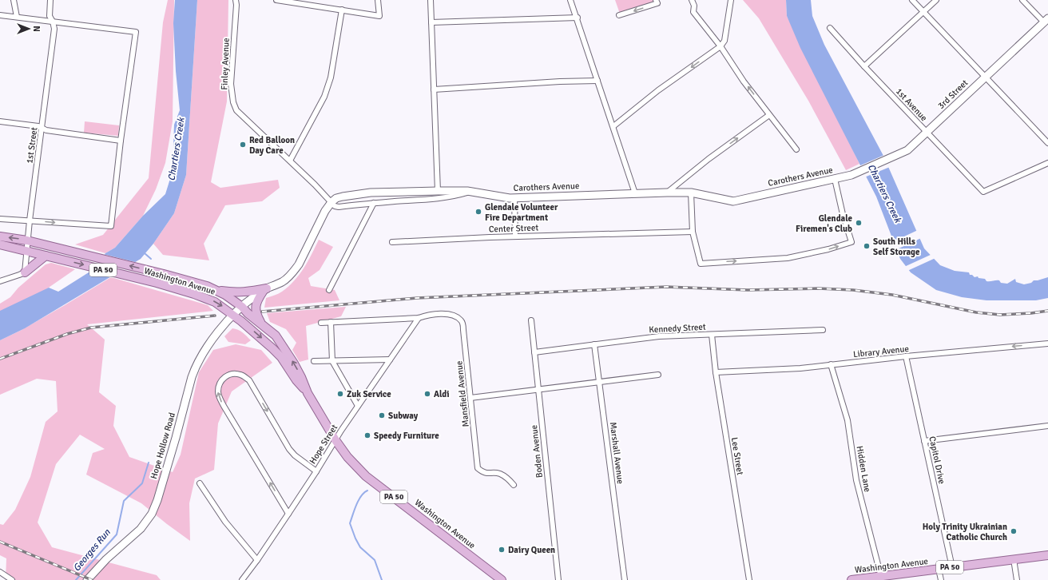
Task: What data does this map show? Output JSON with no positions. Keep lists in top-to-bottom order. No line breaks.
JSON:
{"streets":{"main road":["PA 50","Washington Avenue"],"street":["Finley Avenue","3rd Street","1st Avenue","1st Street","Carothers Avenue","Center Street","Kennedy Street","Library Avenue","Mansfield Avenue","Hope Street","Hope Hollow Road","Boden Avenue","Marshall Avenue","Lee Street","Capitol Drive","Hidden Lane"]},"crossings":[["Finley Avenue","Carothers Avenue"],["3rd Street","1st Avenue"],["3rd Street","Carothers Avenue"],["1st Street","PA 50"],["1st Street","Washington Avenue"],["PA 50","Washington Avenue"],["Washington Avenue","Hope Street"],["Washington Avenue","Hope Hollow Road"],["Washington Avenue","Capitol Drive"],["Washington Avenue","Hidden Lane"],["Kennedy Street","Boden Avenue"],["Kennedy Street","Marshall Avenue"],["Kennedy Street","Lee Street"],["Library Avenue","Lee Street"],["Library Avenue","Capitol Drive"],["Library Avenue","Hidden Lane"],["Mansfield Avenue","Hope Street"]],"one_way":["Library Avenue"],"water":["Chartiers Creek","Georges Run"],"places":["Red Balloon Day Care","Glendale Volunteer Fire Department","Glendale Firemen's Club","South Hills Self Storage","Zuk Service","Aldi","Subway","Speedy Furniture","Holy Trinity Ukrainian Catholic Church","Dairy Queen"],"north":"right"}
